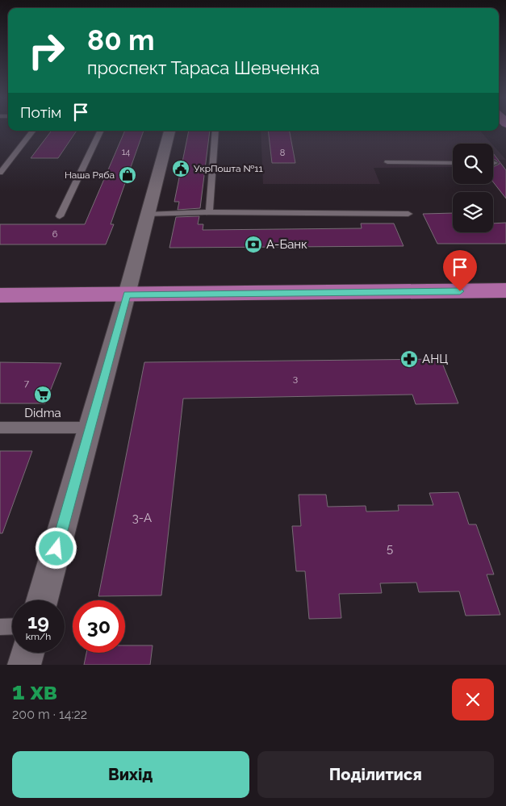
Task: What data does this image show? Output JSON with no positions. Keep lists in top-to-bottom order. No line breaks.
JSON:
{"places":{"public building":["УкрПошта №11"],"shop":["Наша Ряба"],"bank":["А-Банк"],"pharmacy":["АНЦ"],"supermarket":["Didma"]},"house_numbers":["14","8","6","3","7","3-А","5"],"page":{"turn":["80 m","проспект Тараса Шевченка"],"then":"Потім","speed":"19 km/h","limit":"30","heading":["1 хв","200 m · 14:22"],"buttons":["Вихід","Поділитися"]}}
